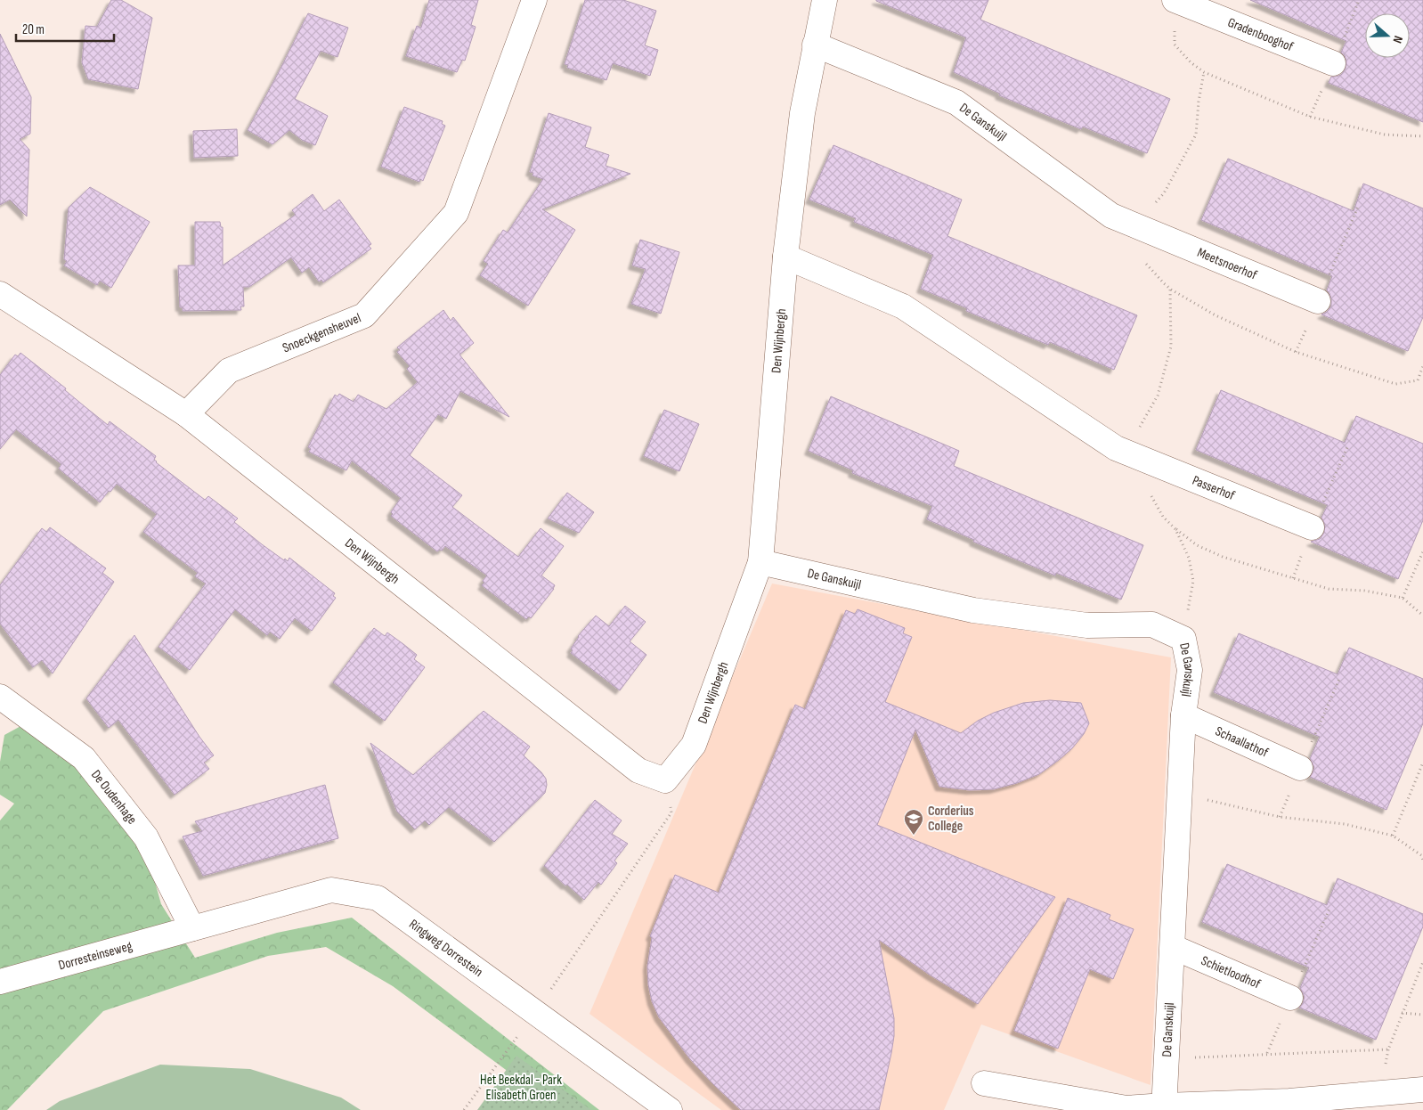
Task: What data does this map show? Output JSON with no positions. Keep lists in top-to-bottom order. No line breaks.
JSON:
{"streets":{"street":["Gradenbooghof","De Ganskuijl","Meetsnoerhof","Snoeckgensheuvel","Den Wijnbergh","Passerhof","Schaallathof","De Oudenhage","Ringweg Dorrestein","Dorresteinseweg","Schietloodhof"]},"crossings":[["De Ganskuijl","Meetsnoerhof"],["De Ganskuijl","Den Wijnbergh"],["De Ganskuijl","Schaallathof"],["De Ganskuijl","Schietloodhof"],["Snoeckgensheuvel","Den Wijnbergh"],["De Oudenhage","Ringweg Dorrestein"],["De Oudenhage","Dorresteinseweg"],["Ringweg Dorrestein","Dorresteinseweg"]],"parks":["Het Beekdal - Park Elisabeth Groen"],"places":{"school or university":["Corderius College"]},"scale_bar":"20 m","north":"right"}
